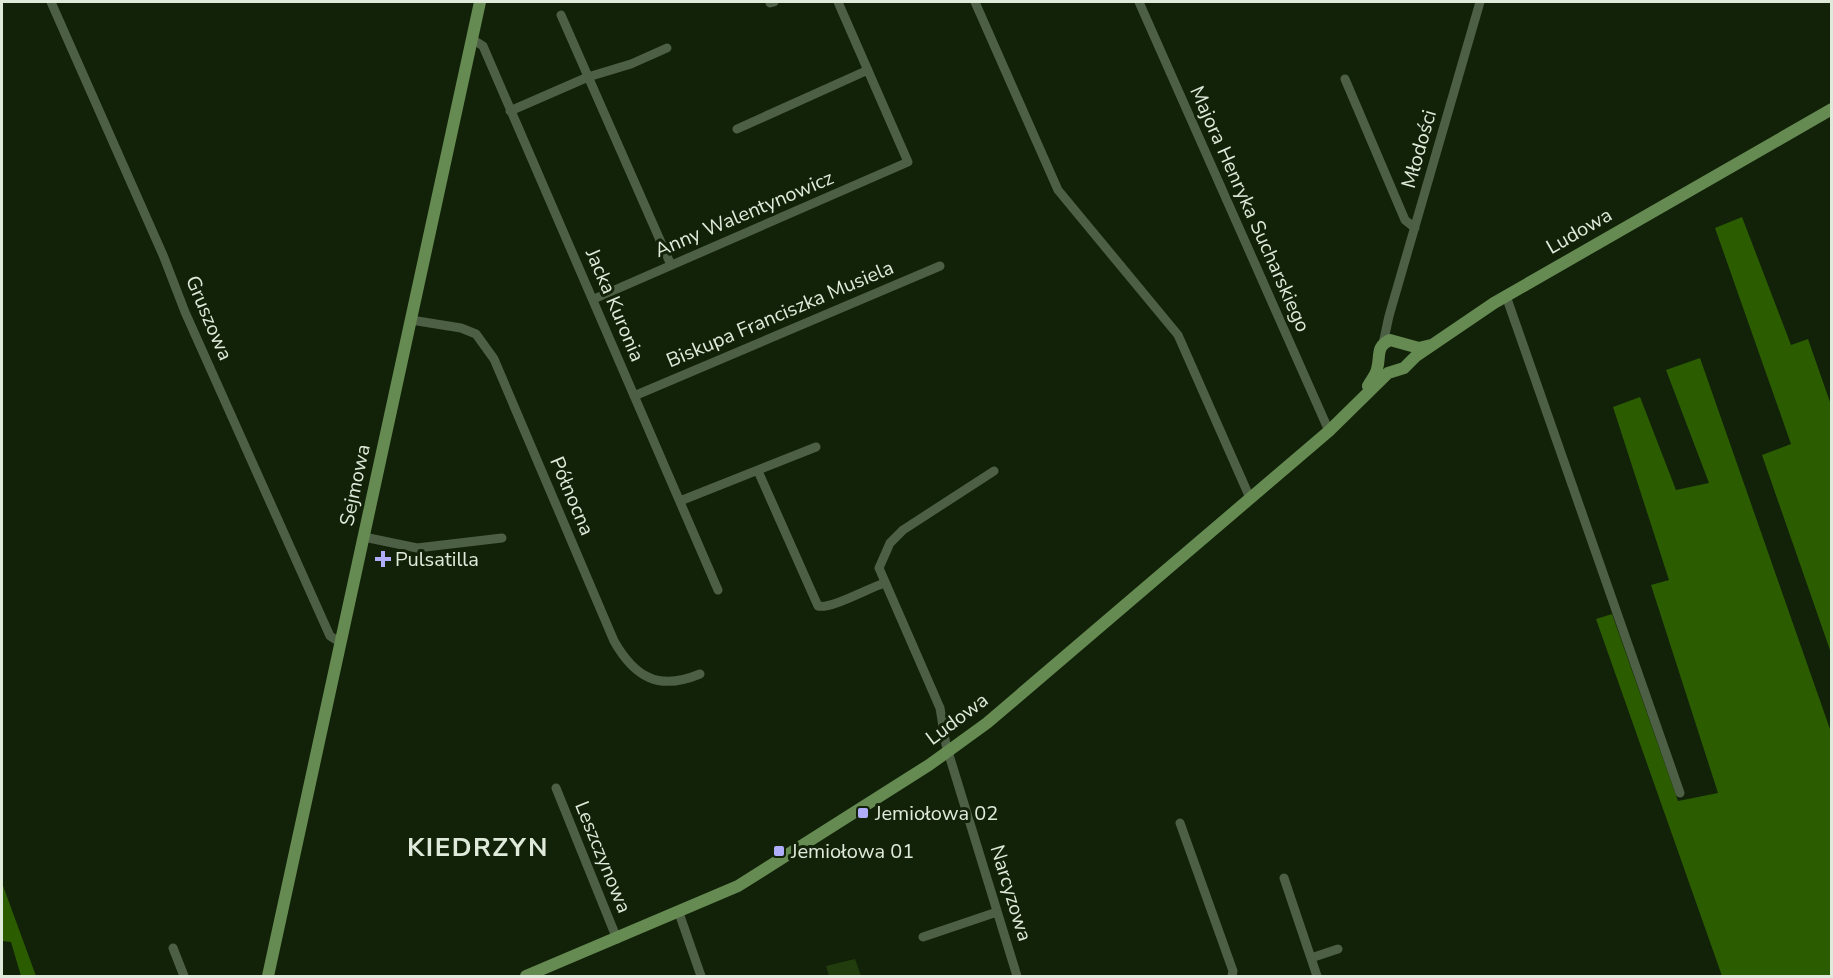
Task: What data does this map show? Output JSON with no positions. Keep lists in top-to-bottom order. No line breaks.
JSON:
{"streets":{"main road":["Ludowa","Sejmowa"],"street":["Młodości","Majora Henryka Sucharskiego","Anny Walentynowicz","Jacka Kuronia","Biskupa Franciszka Musiela","Gruszowa","Północna","Leszczynowa","Narcyzowa"]},"crossings":[["Młodości","Ludowa"],["Majora Henryka Sucharskiego","Ludowa"],["Anny Walentynowicz","Jacka Kuronia"],["Ludowa","Leszczynowa"],["Ludowa","Narcyzowa"],["Jacka Kuronia","Biskupa Franciszka Musiela"],["Jacka Kuronia","Sejmowa"],["Gruszowa","Sejmowa"],["Sejmowa","Północna"]],"districts":["KIEDRZYN"],"places":{"health":["Pulsatilla"],"transit":["Jemiołowa 02","Jemiołowa 01"]}}
